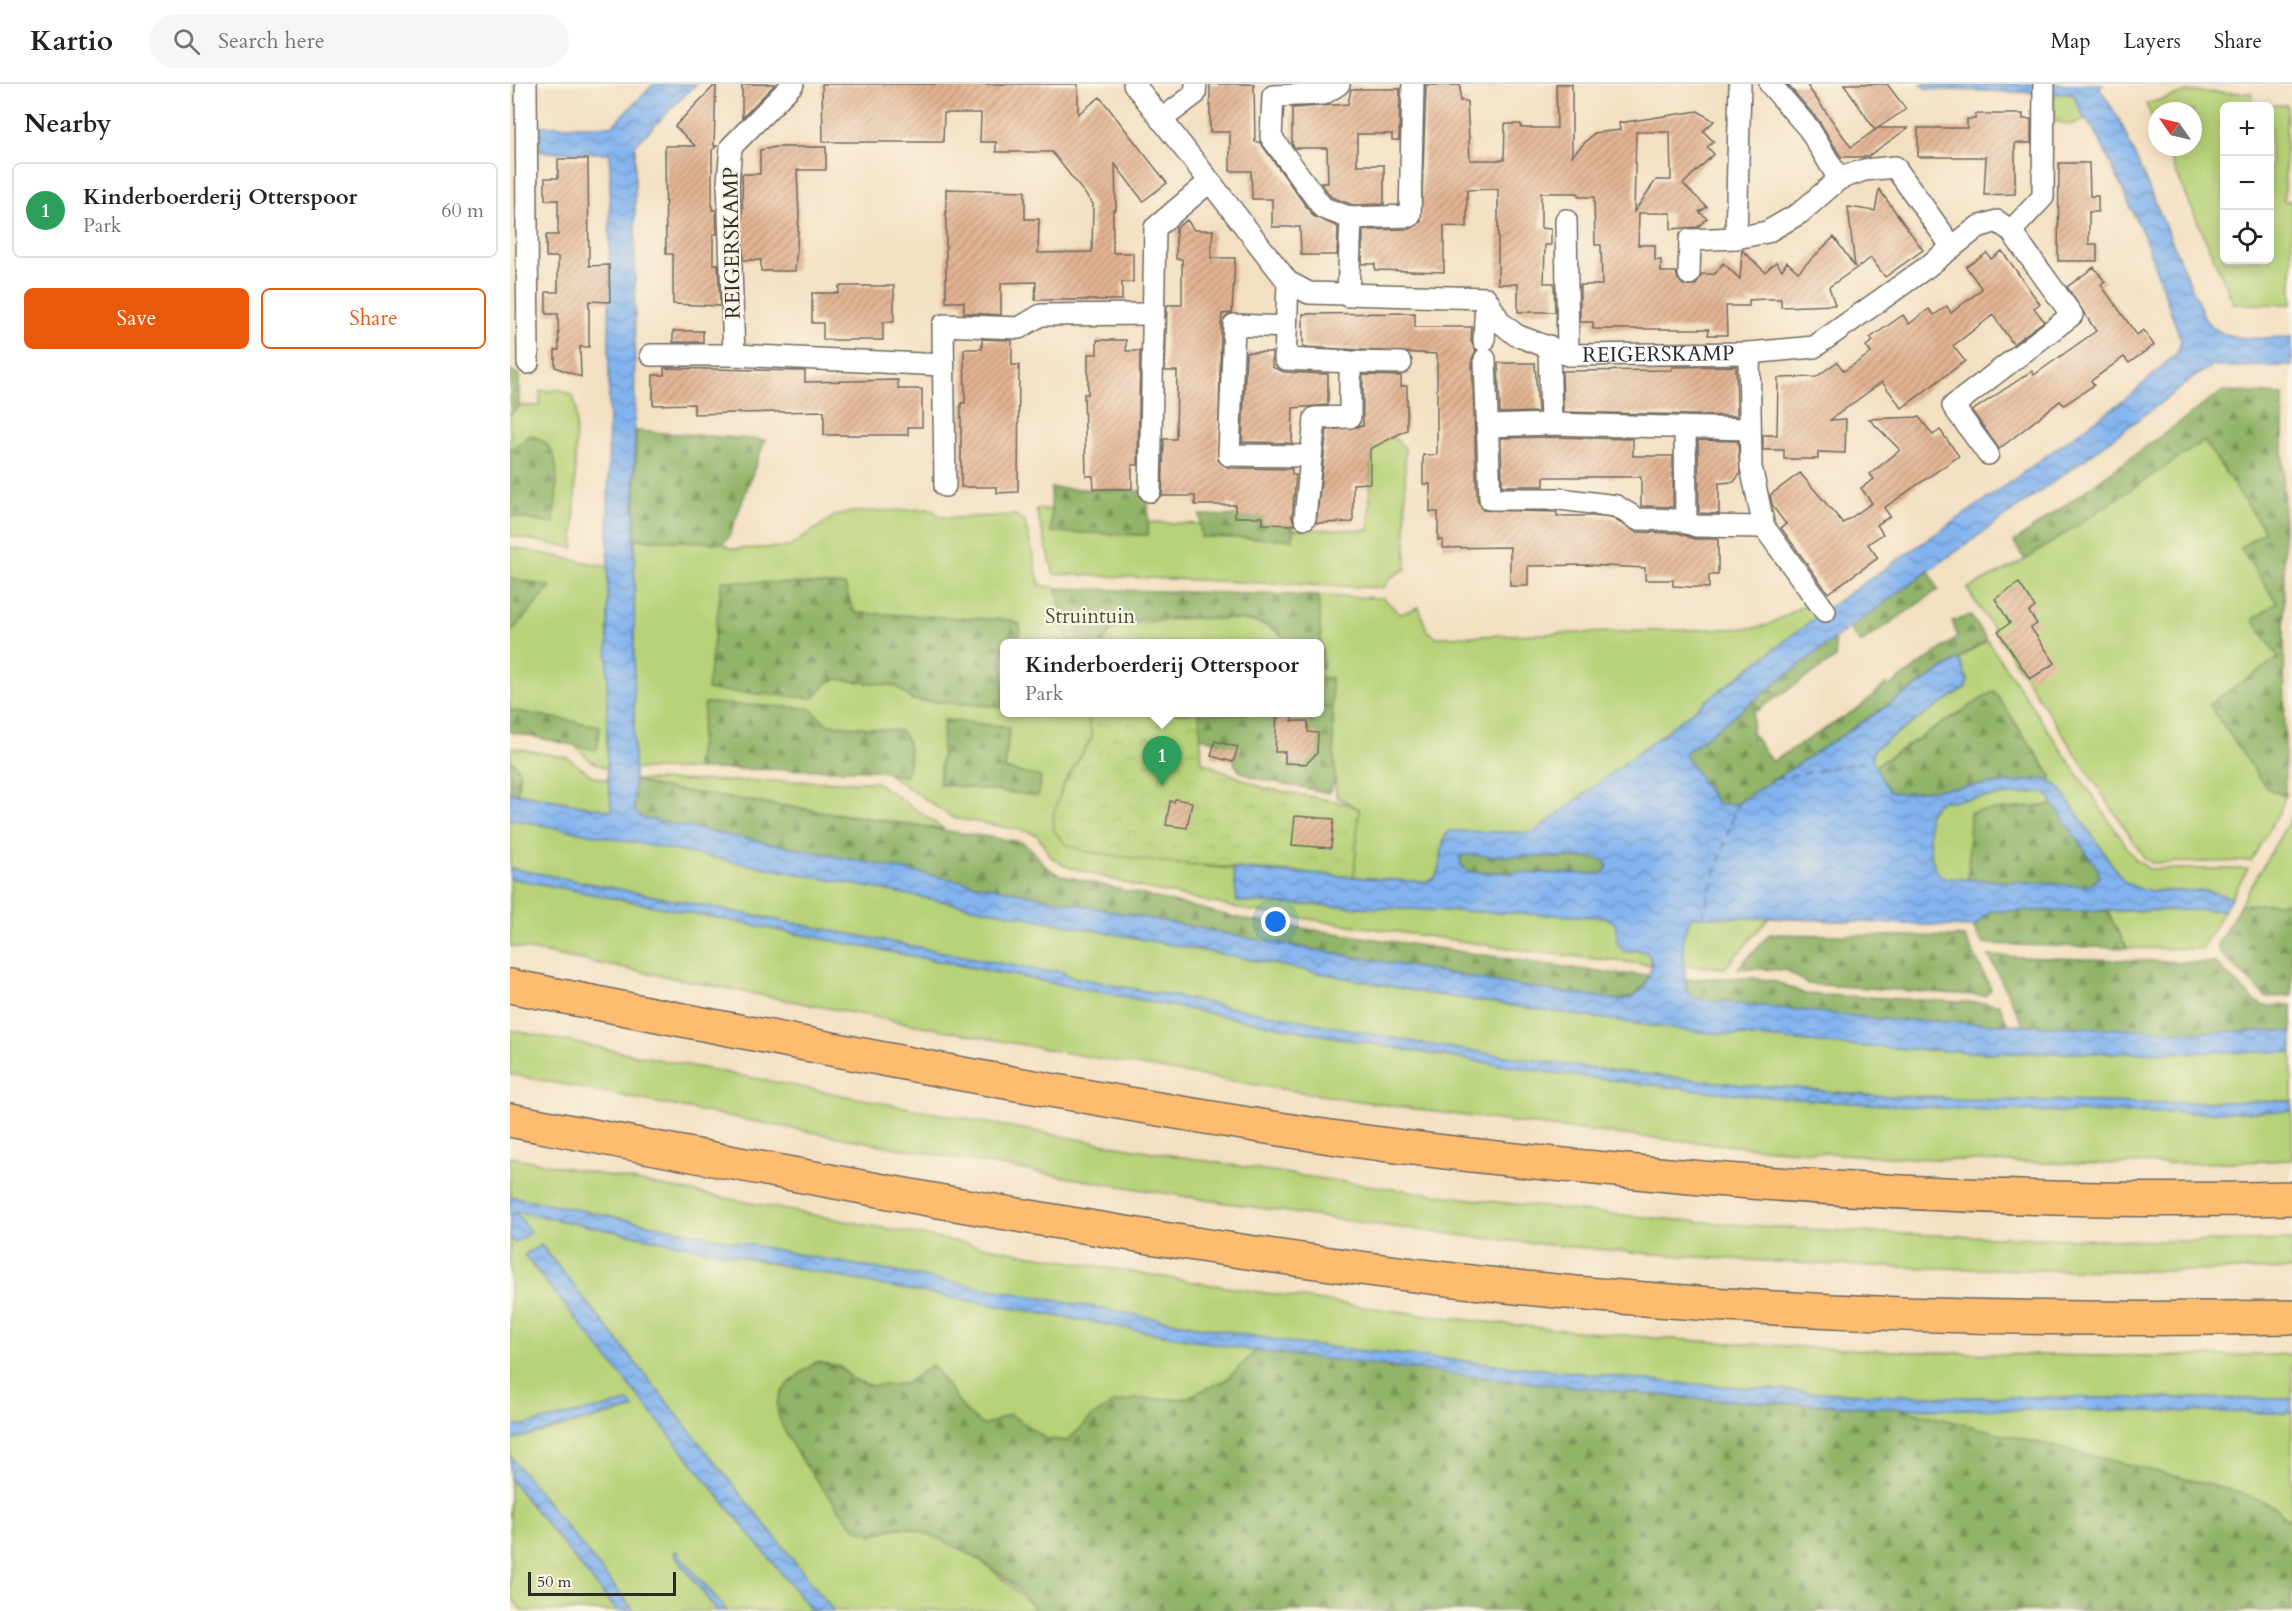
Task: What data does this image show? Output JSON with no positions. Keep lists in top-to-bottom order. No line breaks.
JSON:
{"streets":{"street":["REIGERSKAMP"]},"parks":["Struintuin"],"scale_bar":"50 m","north":"top left","page":{"header":"Kartio","search":"Search here","nav":["Map","Layers","Share"],"heading":"Nearby","map_buttons":["+","−"],"list":[{"mark":"1","name":"Kinderboerderij Otterspoor","note":"Park","value":"60 m"}],"buttons":["Save","Share"],"popup":["Kinderboerderij Otterspoor","Park"],"pins":"1","scale":"50 m"}}
